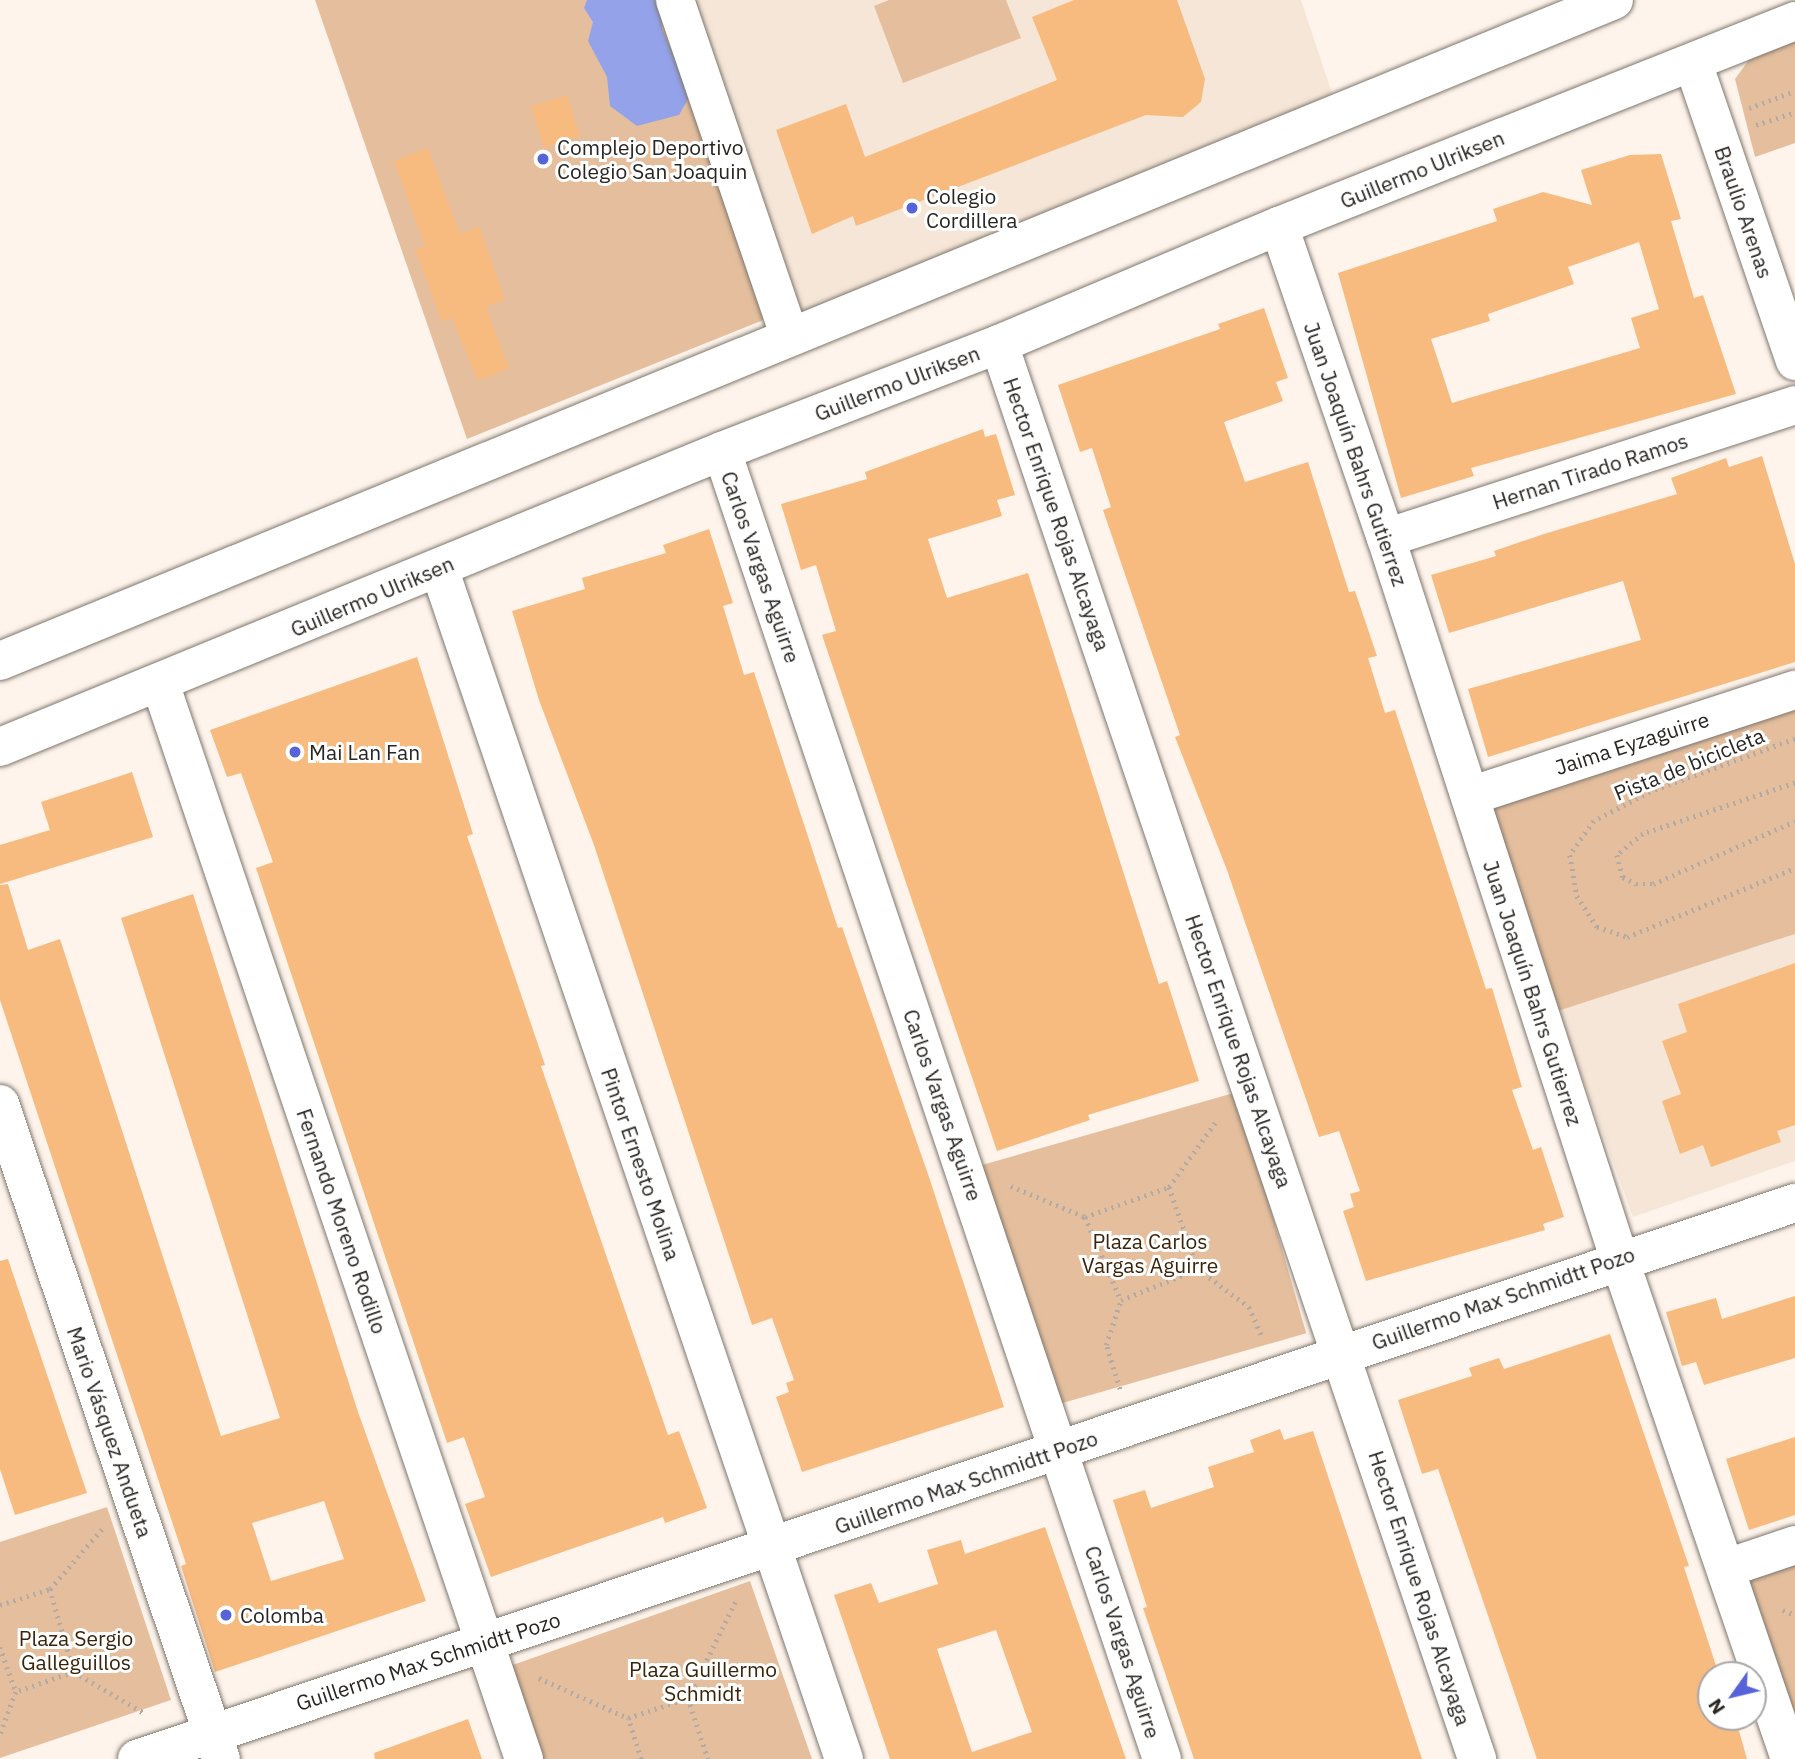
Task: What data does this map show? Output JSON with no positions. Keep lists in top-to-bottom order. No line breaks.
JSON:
{"streets":{"street":["Guillermo Ulriksen","Braulio Arenas","Juan Joaquín Bahrs Gutierrez","Hernan Tirado Ramos","Hector Enrique Rojas Alcayaga","Carlos Vargas Aguirre","Jaima Eyzaguirre","Pintor Ernesto Molina","Fernando Moreno Rodillo","Guillermo Max Schmidtt Pozo","Mario Vásquez Andueta"],"path":["Pista de bicicleta"]},"crossings":[["Guillermo Ulriksen","Braulio Arenas"],["Guillermo Ulriksen","Juan Joaquín Bahrs Gutierrez"],["Guillermo Ulriksen","Hector Enrique Rojas Alcayaga"],["Guillermo Ulriksen","Carlos Vargas Aguirre"],["Guillermo Ulriksen","Pintor Ernesto Molina"],["Guillermo Ulriksen","Fernando Moreno Rodillo"],["Juan Joaquín Bahrs Gutierrez","Hernan Tirado Ramos"],["Juan Joaquín Bahrs Gutierrez","Jaima Eyzaguirre"],["Juan Joaquín Bahrs Gutierrez","Guillermo Max Schmidtt Pozo"],["Hector Enrique Rojas Alcayaga","Guillermo Max Schmidtt Pozo"],["Carlos Vargas Aguirre","Guillermo Max Schmidtt Pozo"],["Pintor Ernesto Molina","Guillermo Max Schmidtt Pozo"],["Fernando Moreno Rodillo","Guillermo Max Schmidtt Pozo"],["Guillermo Max Schmidtt Pozo","Mario Vásquez Andueta"]],"parks":["Plaza Carlos Vargas Aguirre","Plaza Sergio Galleguillos","Plaza Guillermo Schmidt"],"places":["Complejo Deportivo Colegio San Joaquin","Colegio Cordillera","Mai Lan Fan","Colomba"],"north":"bottom left"}
